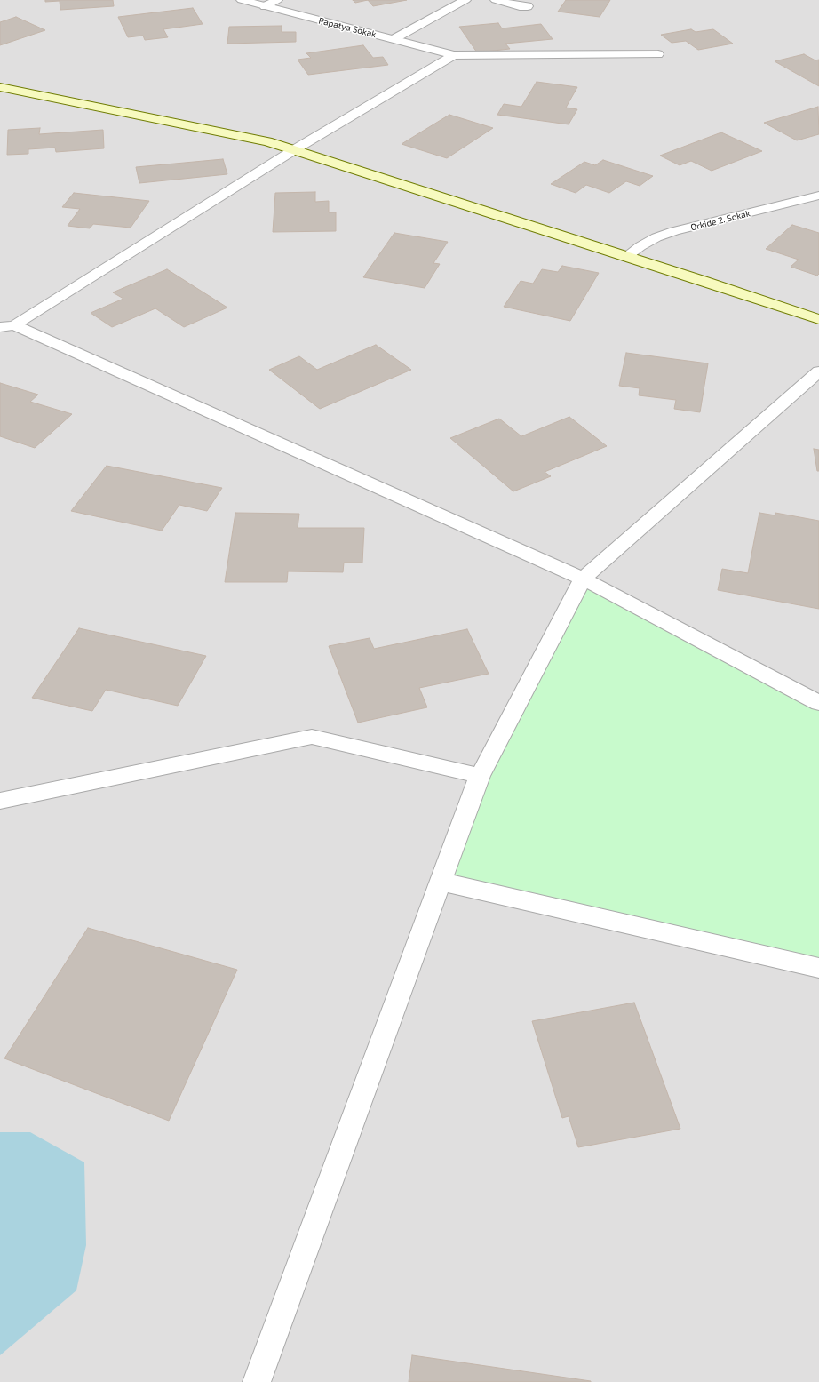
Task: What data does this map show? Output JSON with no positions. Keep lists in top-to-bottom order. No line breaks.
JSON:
{"streets":{"street":["Papatya Sokak","Orkide 2. Sokak"]}}
